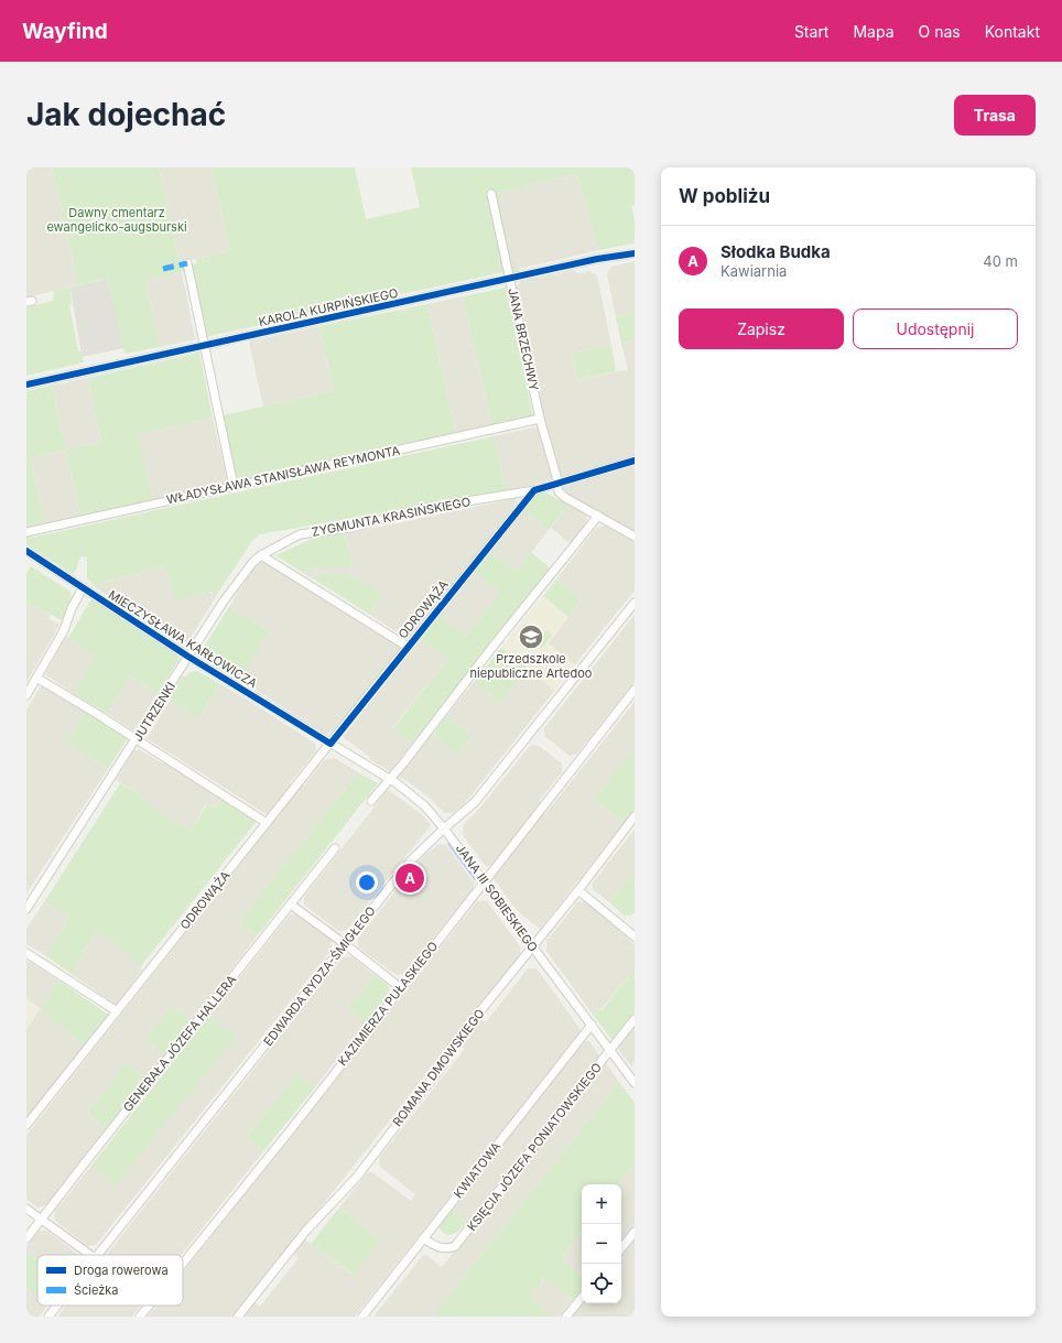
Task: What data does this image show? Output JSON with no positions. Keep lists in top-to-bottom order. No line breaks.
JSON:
{"streets":{"street":["KAROLA KURPIŃSKIEGO","JANA BRZECHWY","WŁADYSŁAWA STANISŁAWA REYMONTA","ZYGMUNTA KRASIŃSKIEGO","ODROWĄŻA","MIECZYSŁAWA KARŁOWICZA","JUTRZENKI","JANA III SOBIESKIEGO","EDWARDA RYDZA-ŚMIGŁEGO","KAZIMIERZA PUŁASKIEGO","GENERAŁA JÓZEFA HALLERA","ROMANA DMOWSKIEGO","KSIĘCIA JÓZEFA PONIATOWSKIEGO","KWIATOWA"]},"crossings":[["KAROLA KURPIŃSKIEGO","JANA BRZECHWY"],["JANA BRZECHWY","WŁADYSŁAWA STANISŁAWA REYMONTA"],["JANA BRZECHWY","ZYGMUNTA KRASIŃSKIEGO"],["ZYGMUNTA KRASIŃSKIEGO","ODROWĄŻA"],["ZYGMUNTA KRASIŃSKIEGO","JUTRZENKI"],["ODROWĄŻA","MIECZYSŁAWA KARŁOWICZA"],["ODROWĄŻA","JANA III SOBIESKIEGO"],["MIECZYSŁAWA KARŁOWICZA","JUTRZENKI"],["MIECZYSŁAWA KARŁOWICZA","JANA III SOBIESKIEGO"],["JANA III SOBIESKIEGO","EDWARDA RYDZA-ŚMIGŁEGO"],["JANA III SOBIESKIEGO","KAZIMIERZA PUŁASKIEGO"],["JANA III SOBIESKIEGO","ROMANA DMOWSKIEGO"],["JANA III SOBIESKIEGO","KSIĘCIA JÓZEFA PONIATOWSKIEGO"],["JANA III SOBIESKIEGO","KWIATOWA"],["KSIĘCIA JÓZEFA PONIATOWSKIEGO","KWIATOWA"]],"parks":["Dawny cmentarz ewangelicko-augsburski"],"places":{"school or university":["Przedszkole niepubliczne Artedoo"]},"legend":["Droga rowerowa","Ścieżka"],"page":{"header":"Wayfind","nav":["Start","Mapa","O nas","Kontakt"],"buttons":["Trasa",["Zapisz","Udostępnij"]],"title":"Jak dojechać","heading":"W pobliżu","list":[{"mark":"A","name":"Słodka Budka","note":"Kawiarnia","value":"40 m"}],"pins":"A","map_buttons":["+","−"]}}
